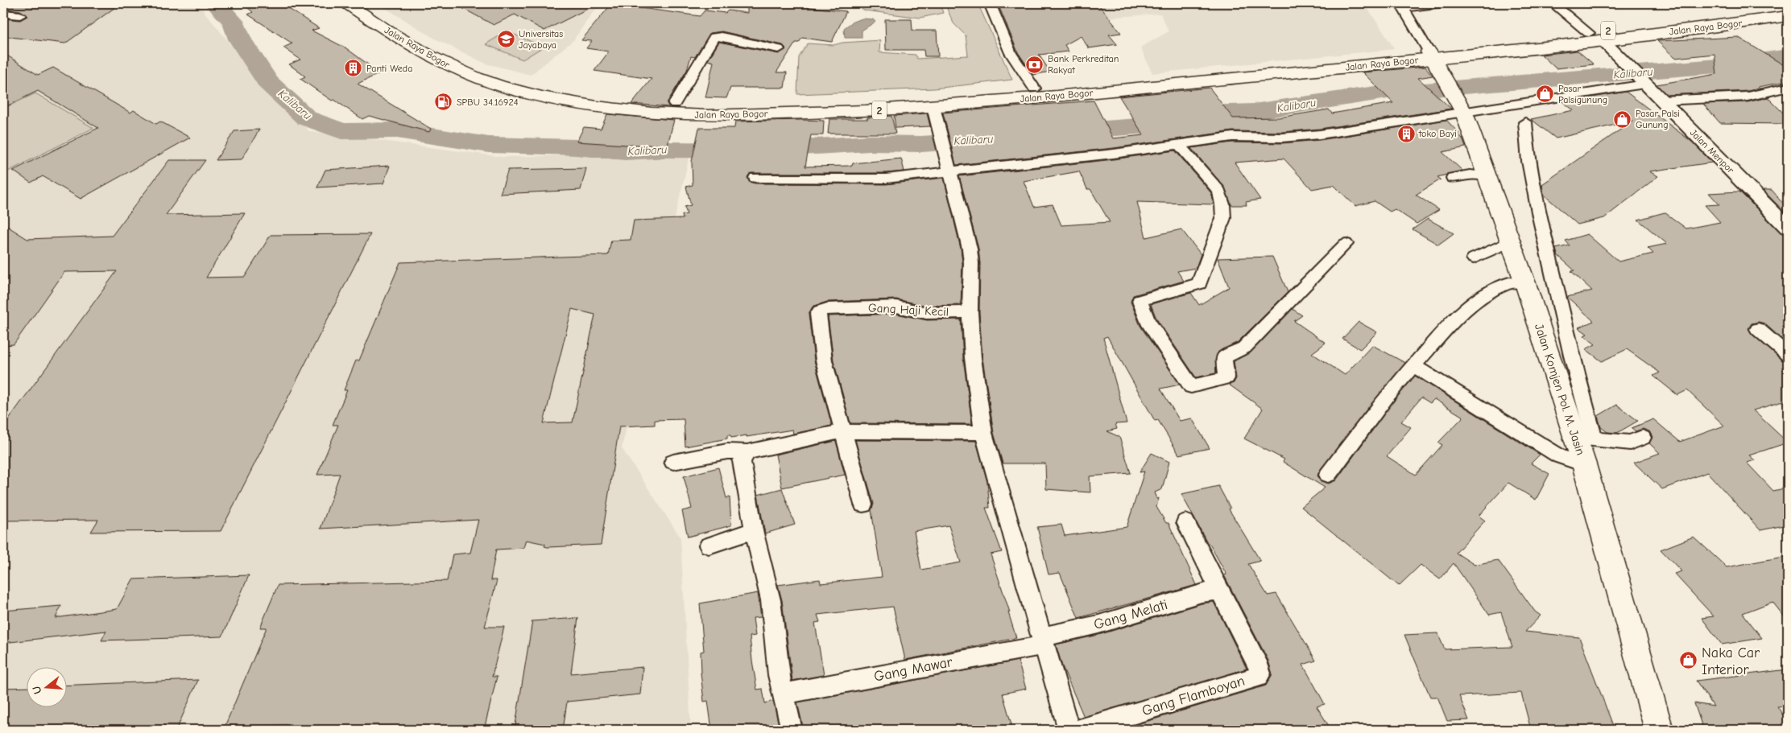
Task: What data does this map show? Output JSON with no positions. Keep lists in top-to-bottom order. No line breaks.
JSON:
{"streets":{"main road":["Jalan Raya Bogor","2","Jalan Komjen Pol. M. Jasin"],"street":["Jalan Menpor","Gang Haji Kecil","Gang Melati","Gang Mawar","Gang Flamboyan"]},"crossings":[["Jalan Raya Bogor","Jalan Menpor"],["Jalan Raya Bogor","Jalan Komjen Pol. M. Jasin"],["Gang Melati","Gang Mawar"],["Gang Melati","Gang Flamboyan"]],"water":["Kalibaru"],"places":{"school or university":["Universitas Jayabaya"],"bank":["Bank Perkreditan Rakyat"],"building":["Panti Weda","toko Bayi"],"shop":["Pasar Palsigunung","Pasar Palsi Gunung","Naka Car Interior"],"fuel station":["SPBU 34.16924"]},"north":"left"}
